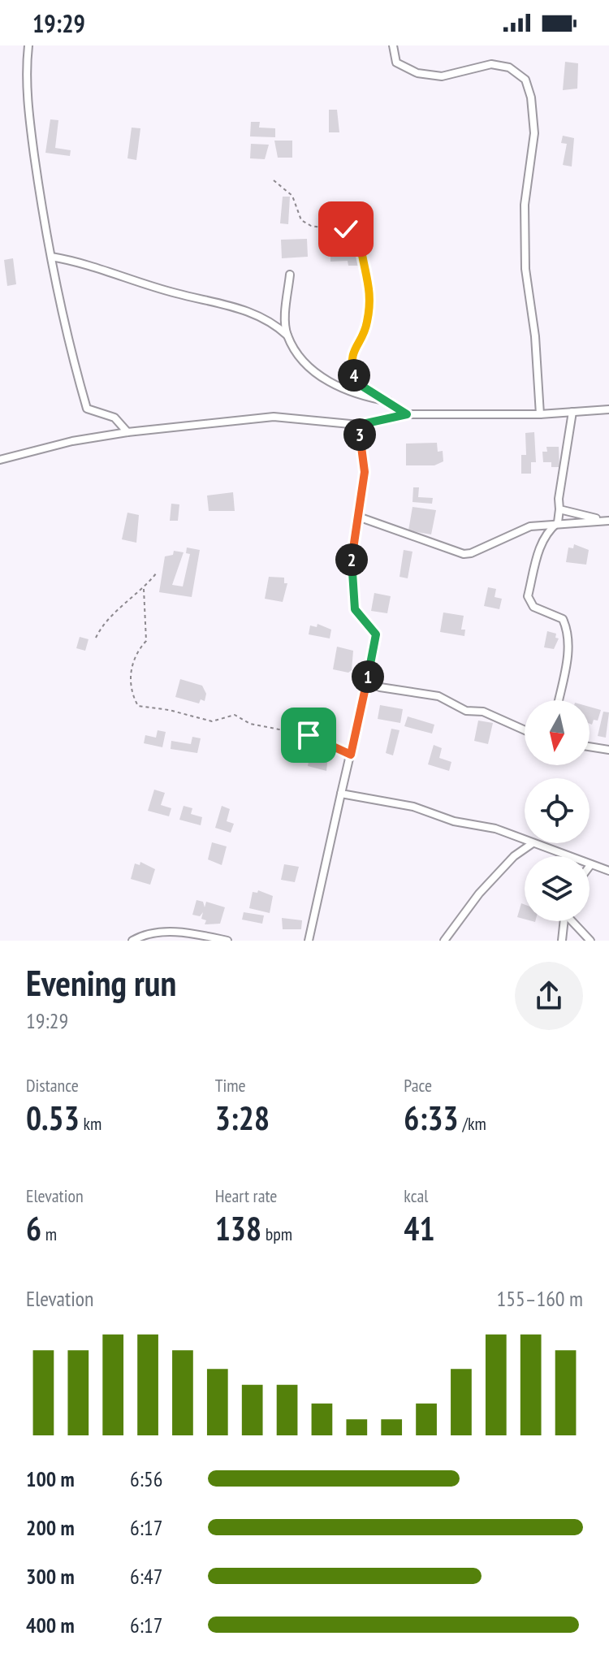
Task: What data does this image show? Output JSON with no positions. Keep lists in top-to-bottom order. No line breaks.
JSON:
{"north":"bottom","page":{"status":"19:29","pins":["4","3","2","1"],"heading":["Evening run","19:29"],"stats":[["Distance","0.53 km"],["Time","3:28"],["Pace","6:33 /km"],["Elevation","6 m"],["Heart rate","138 bpm"],["kcal","41"]],"chart":["Elevation","155–160 m"],"list":[{"name":"100 m","note":"6:56"},{"name":"200 m","note":"6:17"},{"name":"300 m","note":"6:47"},{"name":"400 m","note":"6:17"}]}}
